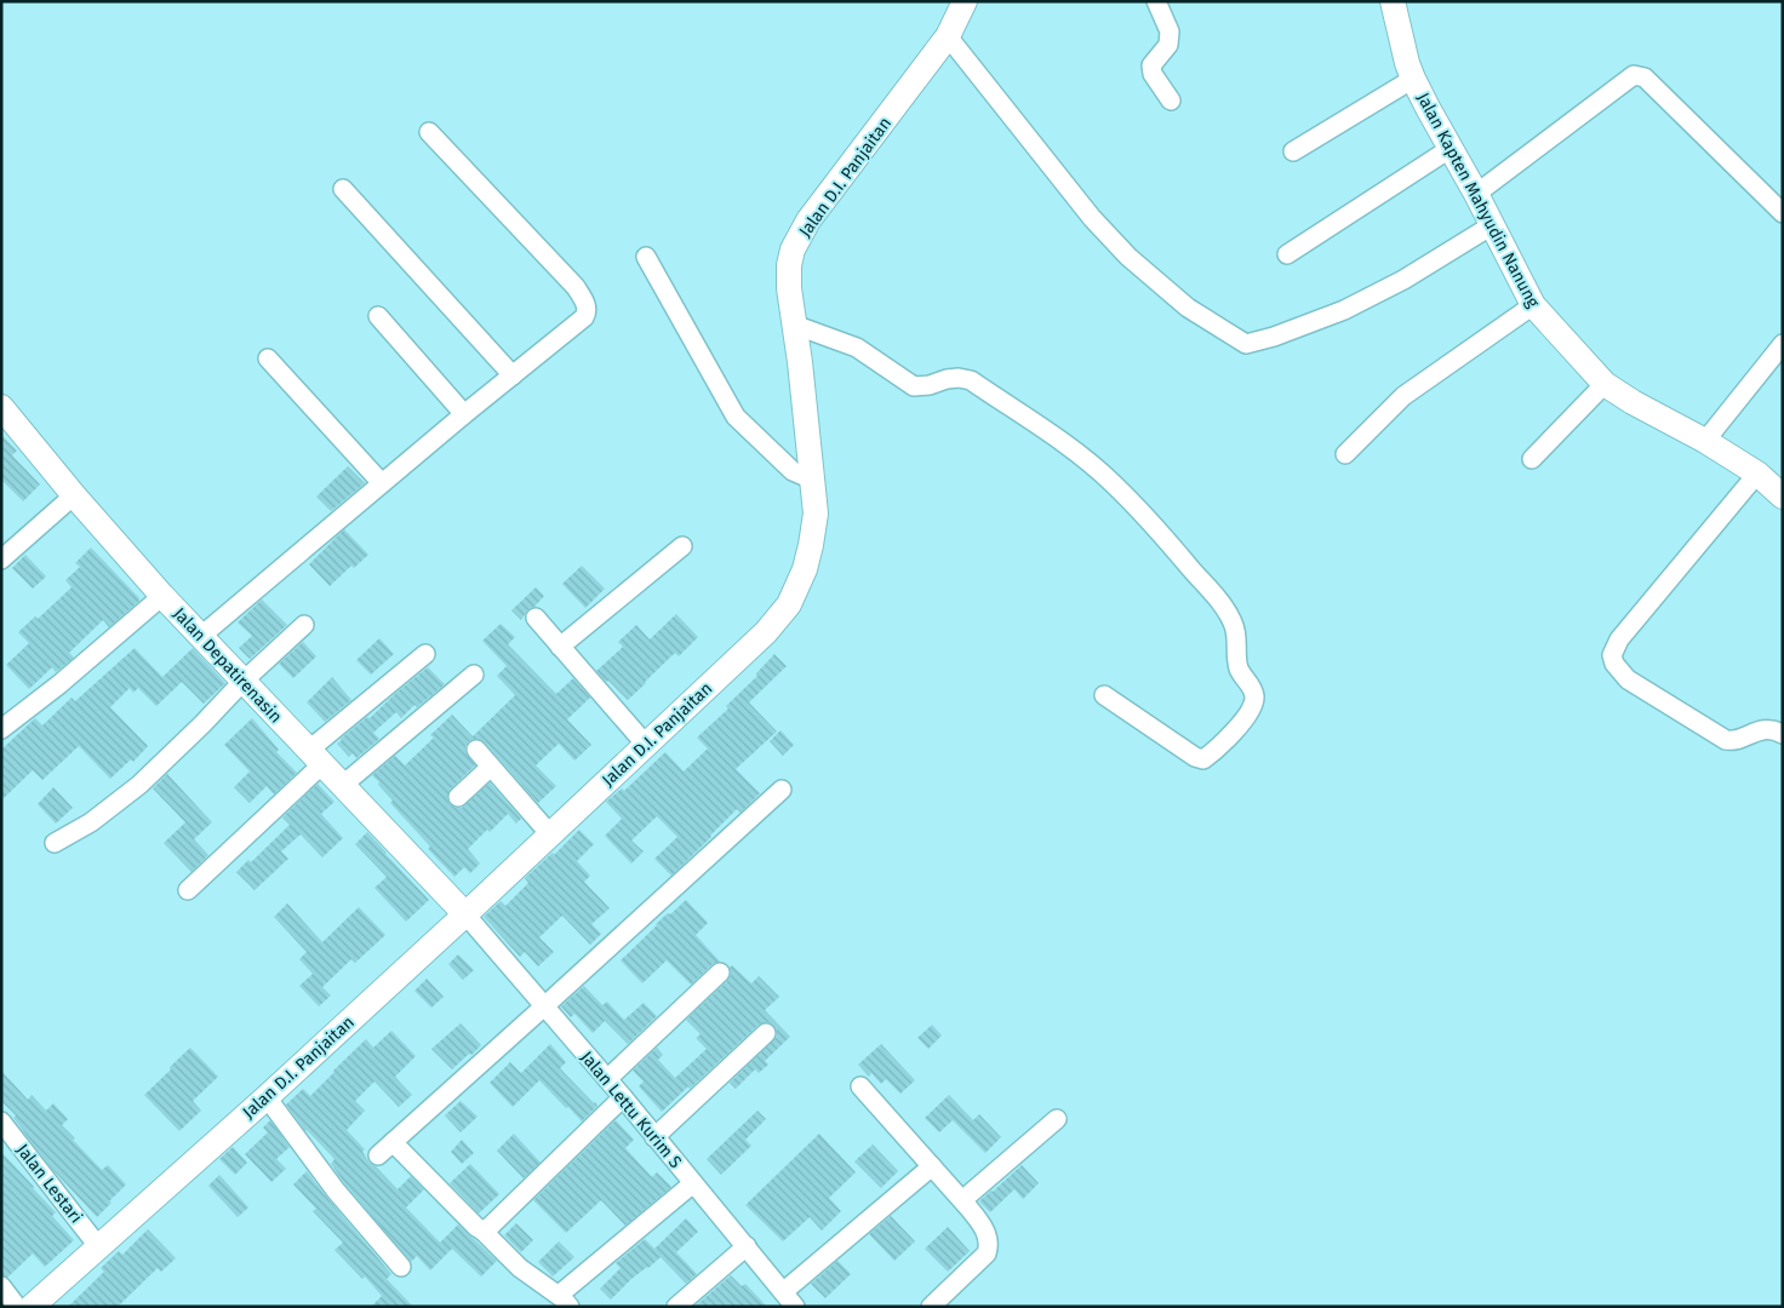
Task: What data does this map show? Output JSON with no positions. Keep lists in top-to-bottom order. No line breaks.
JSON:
{"streets":{"main road":["Jalan D.I. Panjaitan","Jalan Kapten Mahyudin Nanung","Jalan Depatirenasin"],"street":["Jalan Lettu Kurim S","Jalan Lestari"]},"crossings":[["Jalan D.I. Panjaitan","Jalan Depatirenasin"],["Jalan D.I. Panjaitan","Jalan Lettu Kurim S"],["Jalan D.I. Panjaitan","Jalan Lestari"],["Jalan Depatirenasin","Jalan Lettu Kurim S"]]}
